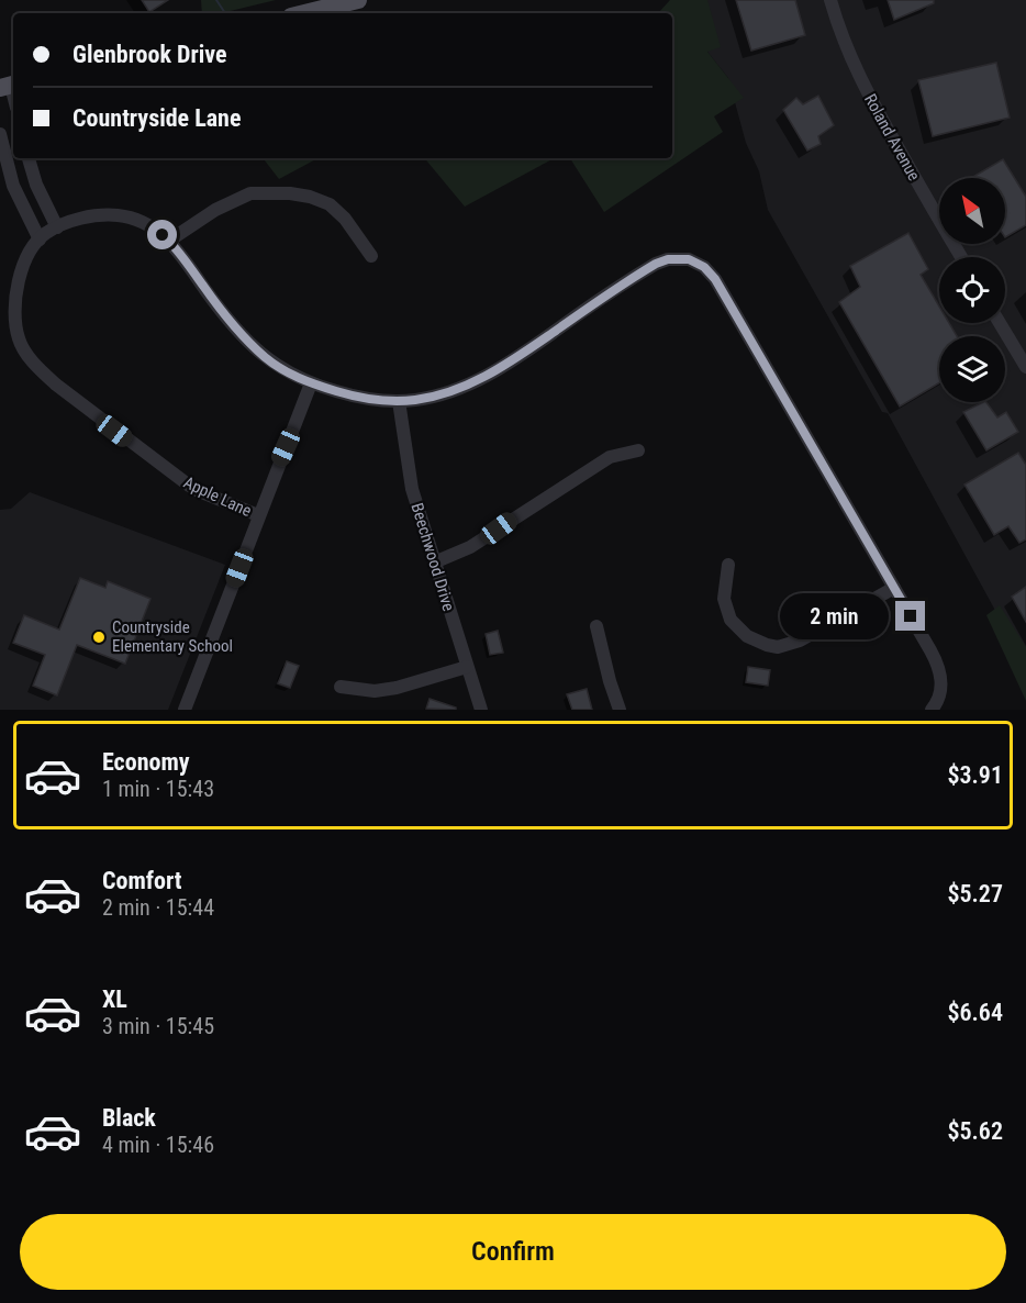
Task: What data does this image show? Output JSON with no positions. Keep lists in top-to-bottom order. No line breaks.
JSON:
{"streets":{"street":["Roland Avenue","Apple Lane","Beechwood Drive"]},"places":["Countryside Elementary School"],"north":"top left","page":{"banner":["Glenbrook Drive","Countryside Lane"],"bubble":"2 min","list":[{"name":"Economy","note":"1 min · 15:43","value":"$3.91"},{"name":"Comfort","note":"2 min · 15:44","value":"$5.27"},{"name":"XL","note":"3 min · 15:45","value":"$6.64"},{"name":"Black","note":"4 min · 15:46","value":"$5.62"}],"buttons":"Confirm"}}
